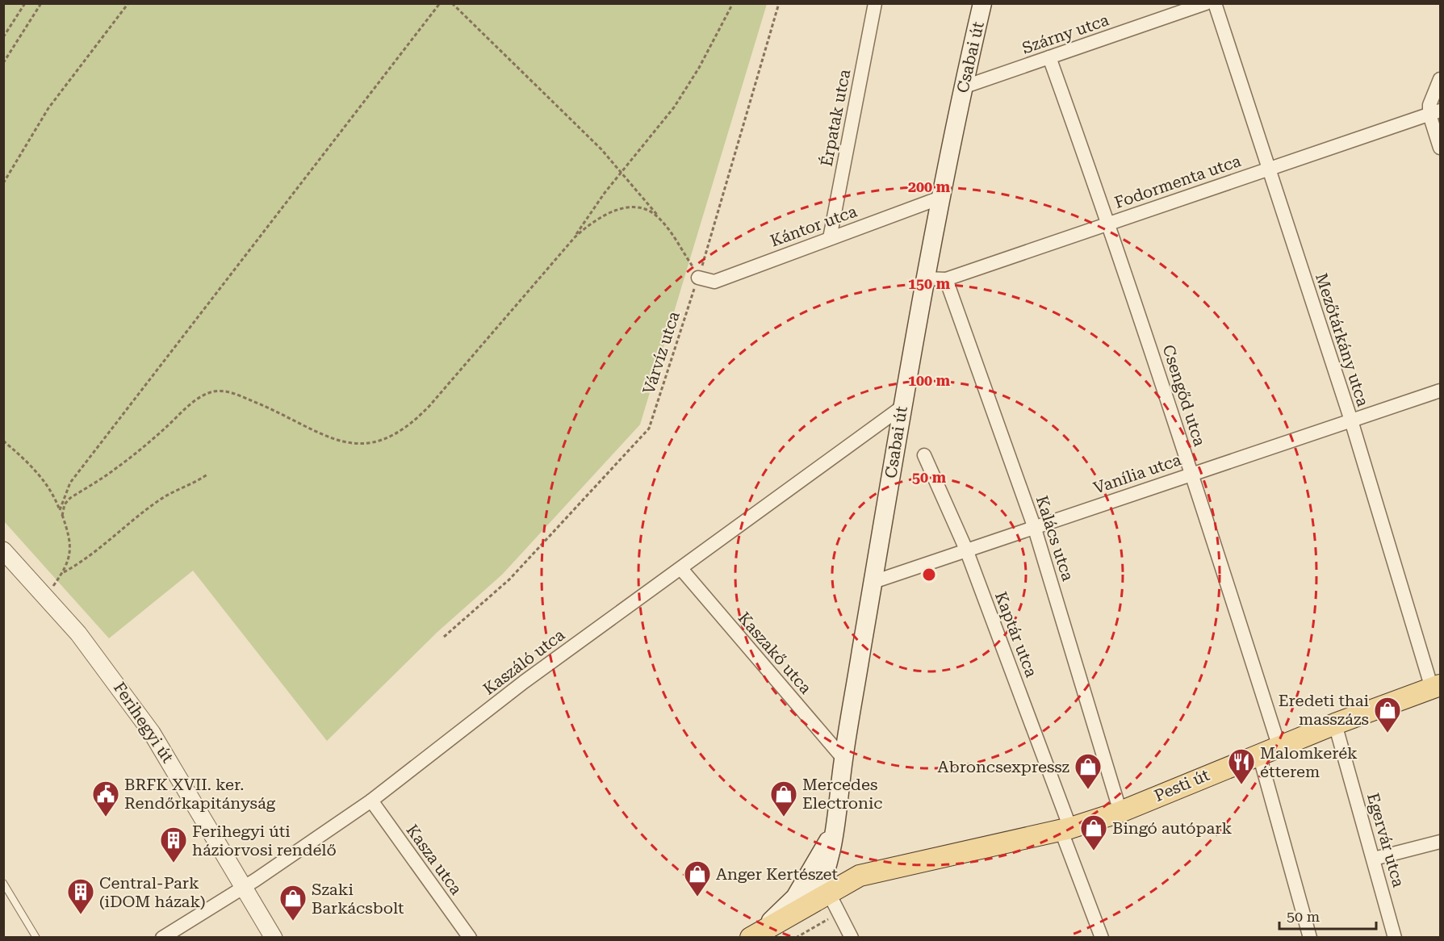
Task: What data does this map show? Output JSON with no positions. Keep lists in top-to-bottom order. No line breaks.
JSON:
{"streets":{"main road":["Csabai út","Pesti út"],"street":["Szárny utca","Érpatak utca","Fodormenta utca","Kántor utca","Mezőtárkány utca","Csengőd utca","Vanília utca","Kalács utca","Kaptár utca","Kaszakő utca","Kaszáló utca","Ferihegyi út","Egervár utca","Kasza utca"],"path":["Várvíz utca"]},"crossings":[["Szárny utca","Csabai út"],["Szárny utca","Csengőd utca"],["Csabai út","Fodormenta utca"],["Csabai út","Kántor utca"],["Csabai út","Vanília utca"],["Csabai út","Kaszakő utca"],["Csabai út","Kaszáló utca"],["Csabai út","Pesti út"],["Érpatak utca","Kántor utca"],["Fodormenta utca","Mezőtárkány utca"],["Fodormenta utca","Csengőd utca"],["Fodormenta utca","Kalács utca"],["Kántor utca","Várvíz utca"],["Mezőtárkány utca","Vanília utca"],["Mezőtárkány utca","Pesti út"],["Csengőd utca","Vanília utca"],["Csengőd utca","Pesti út"],["Vanília utca","Kalács utca"],["Vanília utca","Kaptár utca"],["Kalács utca","Pesti út"],["Kaptár utca","Pesti út"],["Kaszakő utca","Kaszáló utca"],["Kaszáló utca","Ferihegyi út"],["Kaszáló utca","Kasza utca"],["Pesti út","Egervár utca"]],"places":{"shop":["Eredeti thai masszázs","Abroncsexpressz","Mercedes Electronic","Bingó autópark","Anger Kertészet","Szaki Barkácsbolt"],"restaurant":["Malomkerék étterem"],"public building":["BRFK XVII. ker. Rendőrkapitányság"],"building":["Ferihegyi úti háziorvosi rendelő","Central-Park (iDOM házak)"]},"scale_bar":"50 m","rings":["200 m","150 m","100 m","50 m"]}
